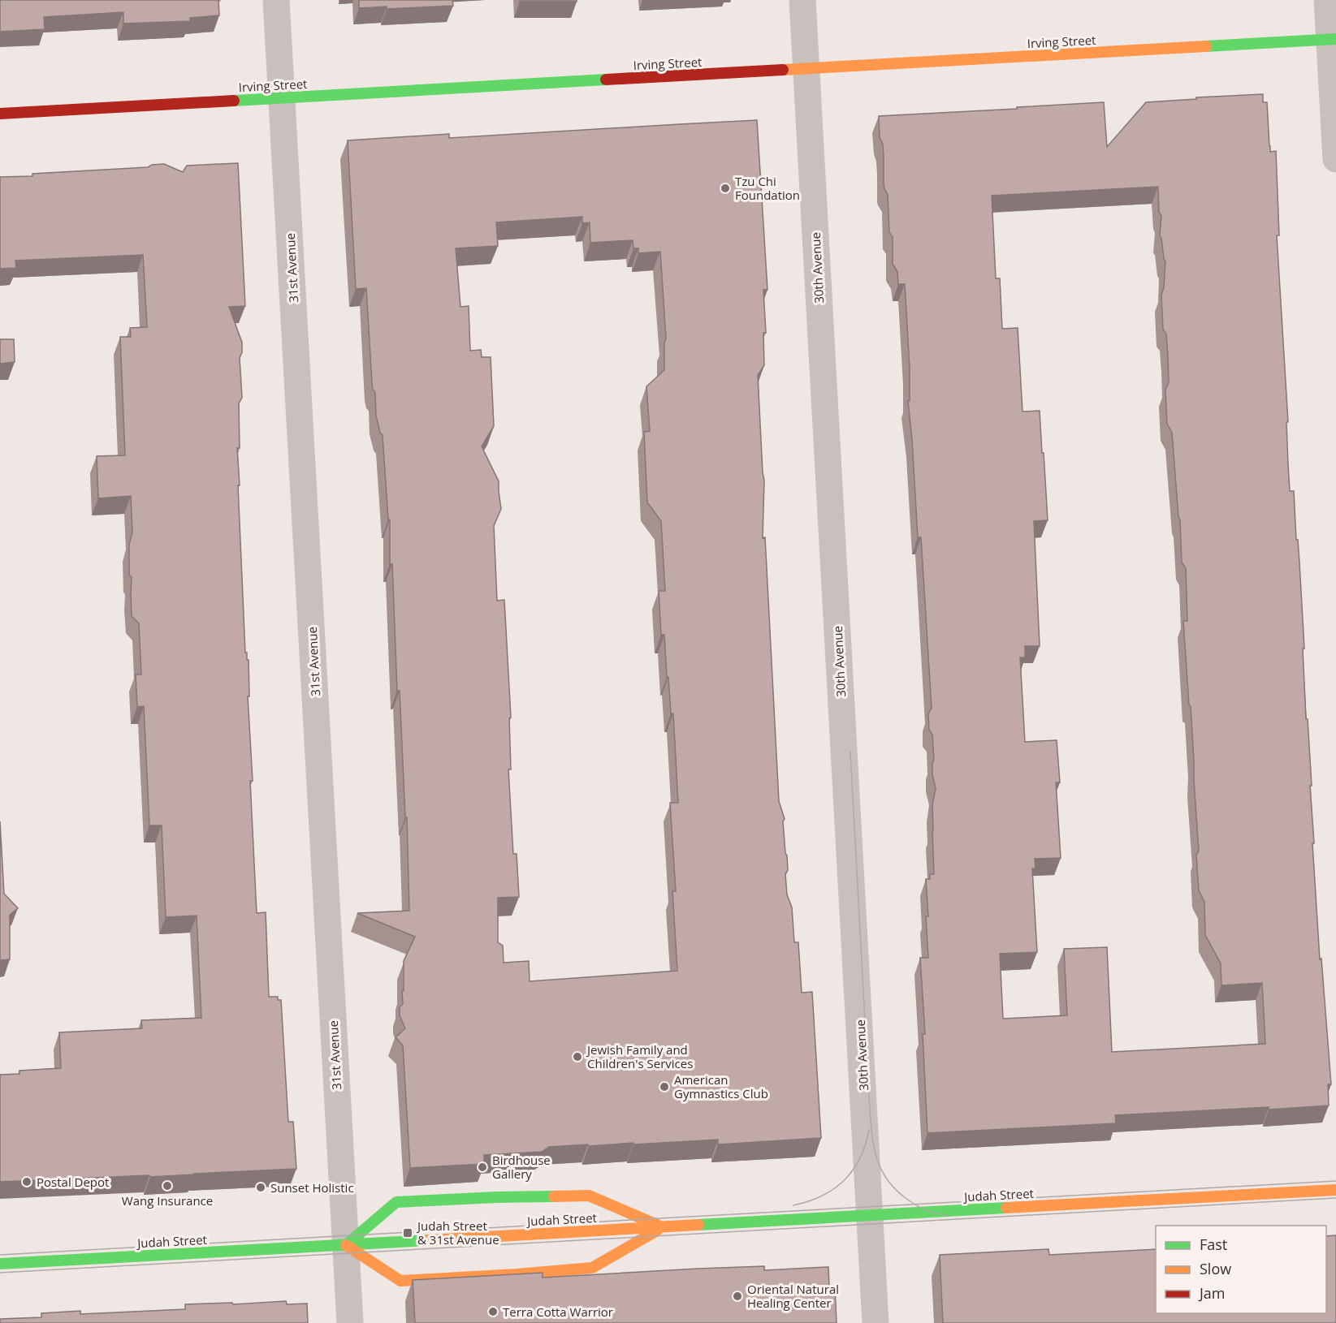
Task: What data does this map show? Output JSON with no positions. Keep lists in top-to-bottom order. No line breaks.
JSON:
{"streets":{"street":["Irving Street","31st Avenue","30th Avenue","Judah Street"]},"crossings":[["Irving Street","31st Avenue"],["Irving Street","30th Avenue"],["31st Avenue","Judah Street"],["30th Avenue","Judah Street"]],"places":{"other":["Tzu Chi Foundation","Jewish Family and Children's Services","American Gymnastics Club","Birdhouse Gallery","Postal Depot","Wang Insurance","Sunset Holistic","Oriental Natural Healing Center","Terra Cotta Warrior"],"transit":["Judah Street & 31st Avenue"]},"legend":["Fast","Slow","Jam"]}
